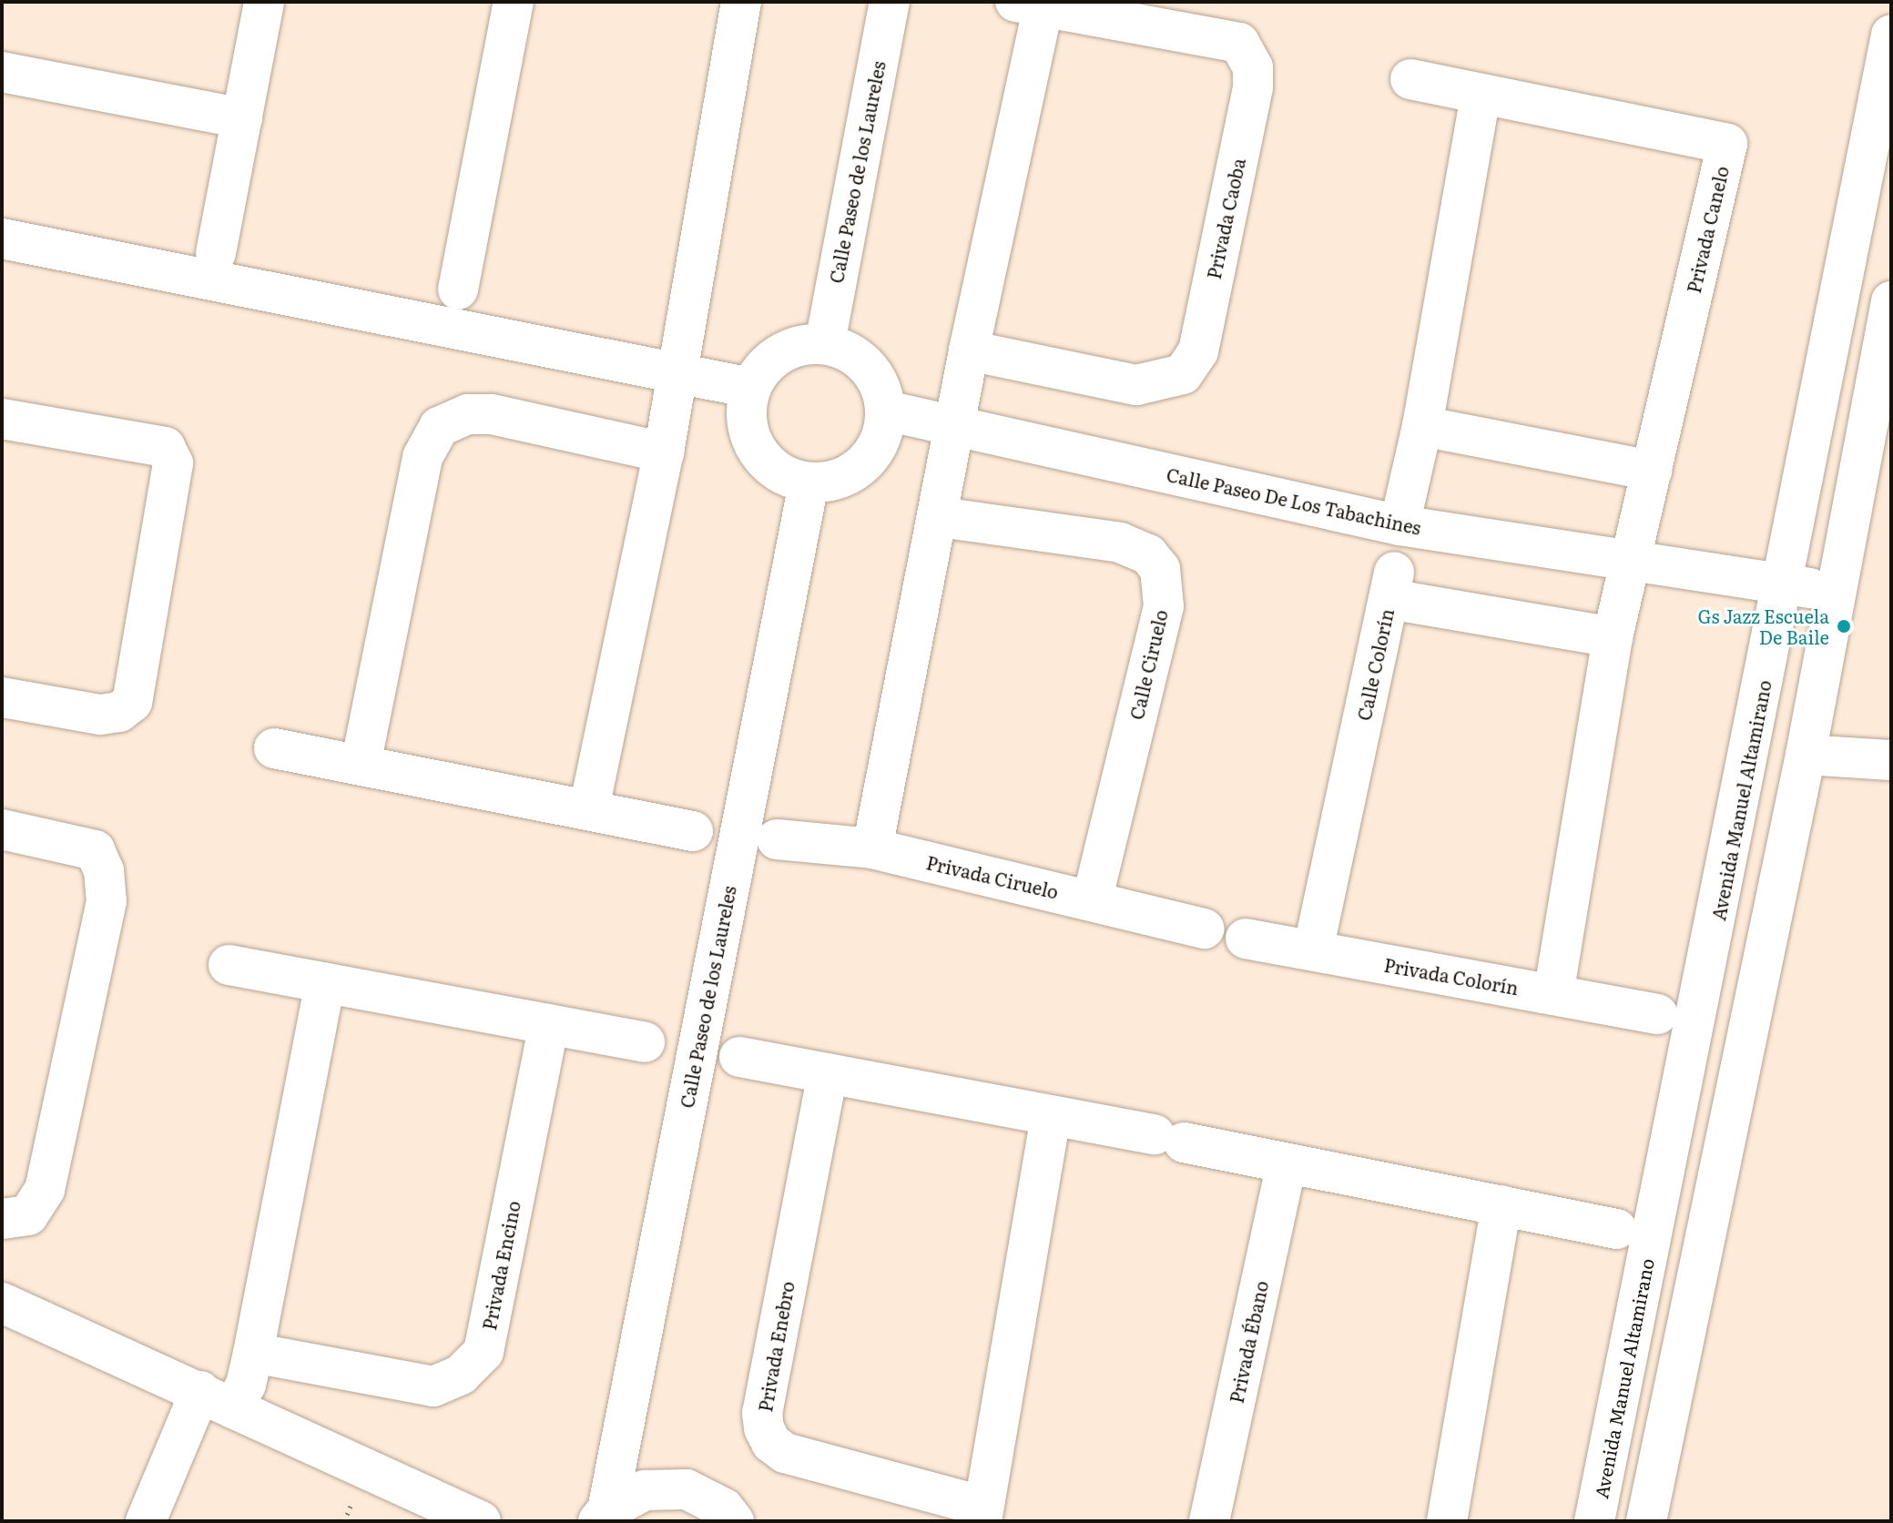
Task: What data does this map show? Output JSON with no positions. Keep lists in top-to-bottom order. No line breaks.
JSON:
{"streets":{"street":["Calle Paseo de los Laureles","Privada Caoba","Privada Canelo","Calle Paseo De Los Tabachines","Calle Ciruelo","Calle Colorín","Avenida Manuel Altamirano","Privada Ciruelo","Privada Colorín","Privada Encino","Privada Ébano","Privada Enebro"]},"crossings":[["Calle Paseo de los Laureles","Calle Paseo De Los Tabachines"],["Privada Caoba","Calle Paseo De Los Tabachines"],["Privada Canelo","Calle Paseo De Los Tabachines"],["Calle Paseo De Los Tabachines","Avenida Manuel Altamirano"],["Calle Ciruelo","Privada Ciruelo"],["Calle Colorín","Privada Colorín"]],"places":["Gs Jazz Escuela De Baile"]}
